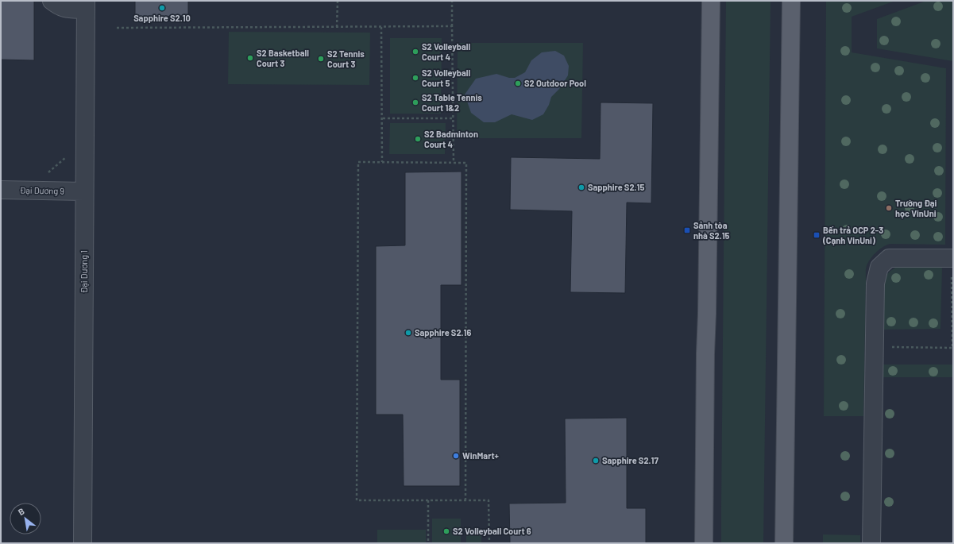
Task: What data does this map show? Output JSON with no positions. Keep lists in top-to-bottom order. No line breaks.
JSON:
{"streets":{"street":["Đại Dương 9","Đại Dương 1"]},"crossings":[["Đại Dương 9","Đại Dương 1"]],"places":{"other":["Sapphire S2.10","S2 Volleyball Court 4","S2 Basketball Court 3","S2 Tennis Court 3","S2 Volleyball Court 5","S2 Outdoor Pool","S2 Table Tennis Court 1&2","S2 Badminton Court 4","Sapphire S2.15","Trường Đại học VinUni","Sapphire S2.16","WinMart+","Sapphire S2.17","S2 Volleyball Court 6"],"transit":["Sảnh tòa nhà S2.15","Bến trả OCP 2-3 (Cạnh VinUni)"]},"north":"top left"}
